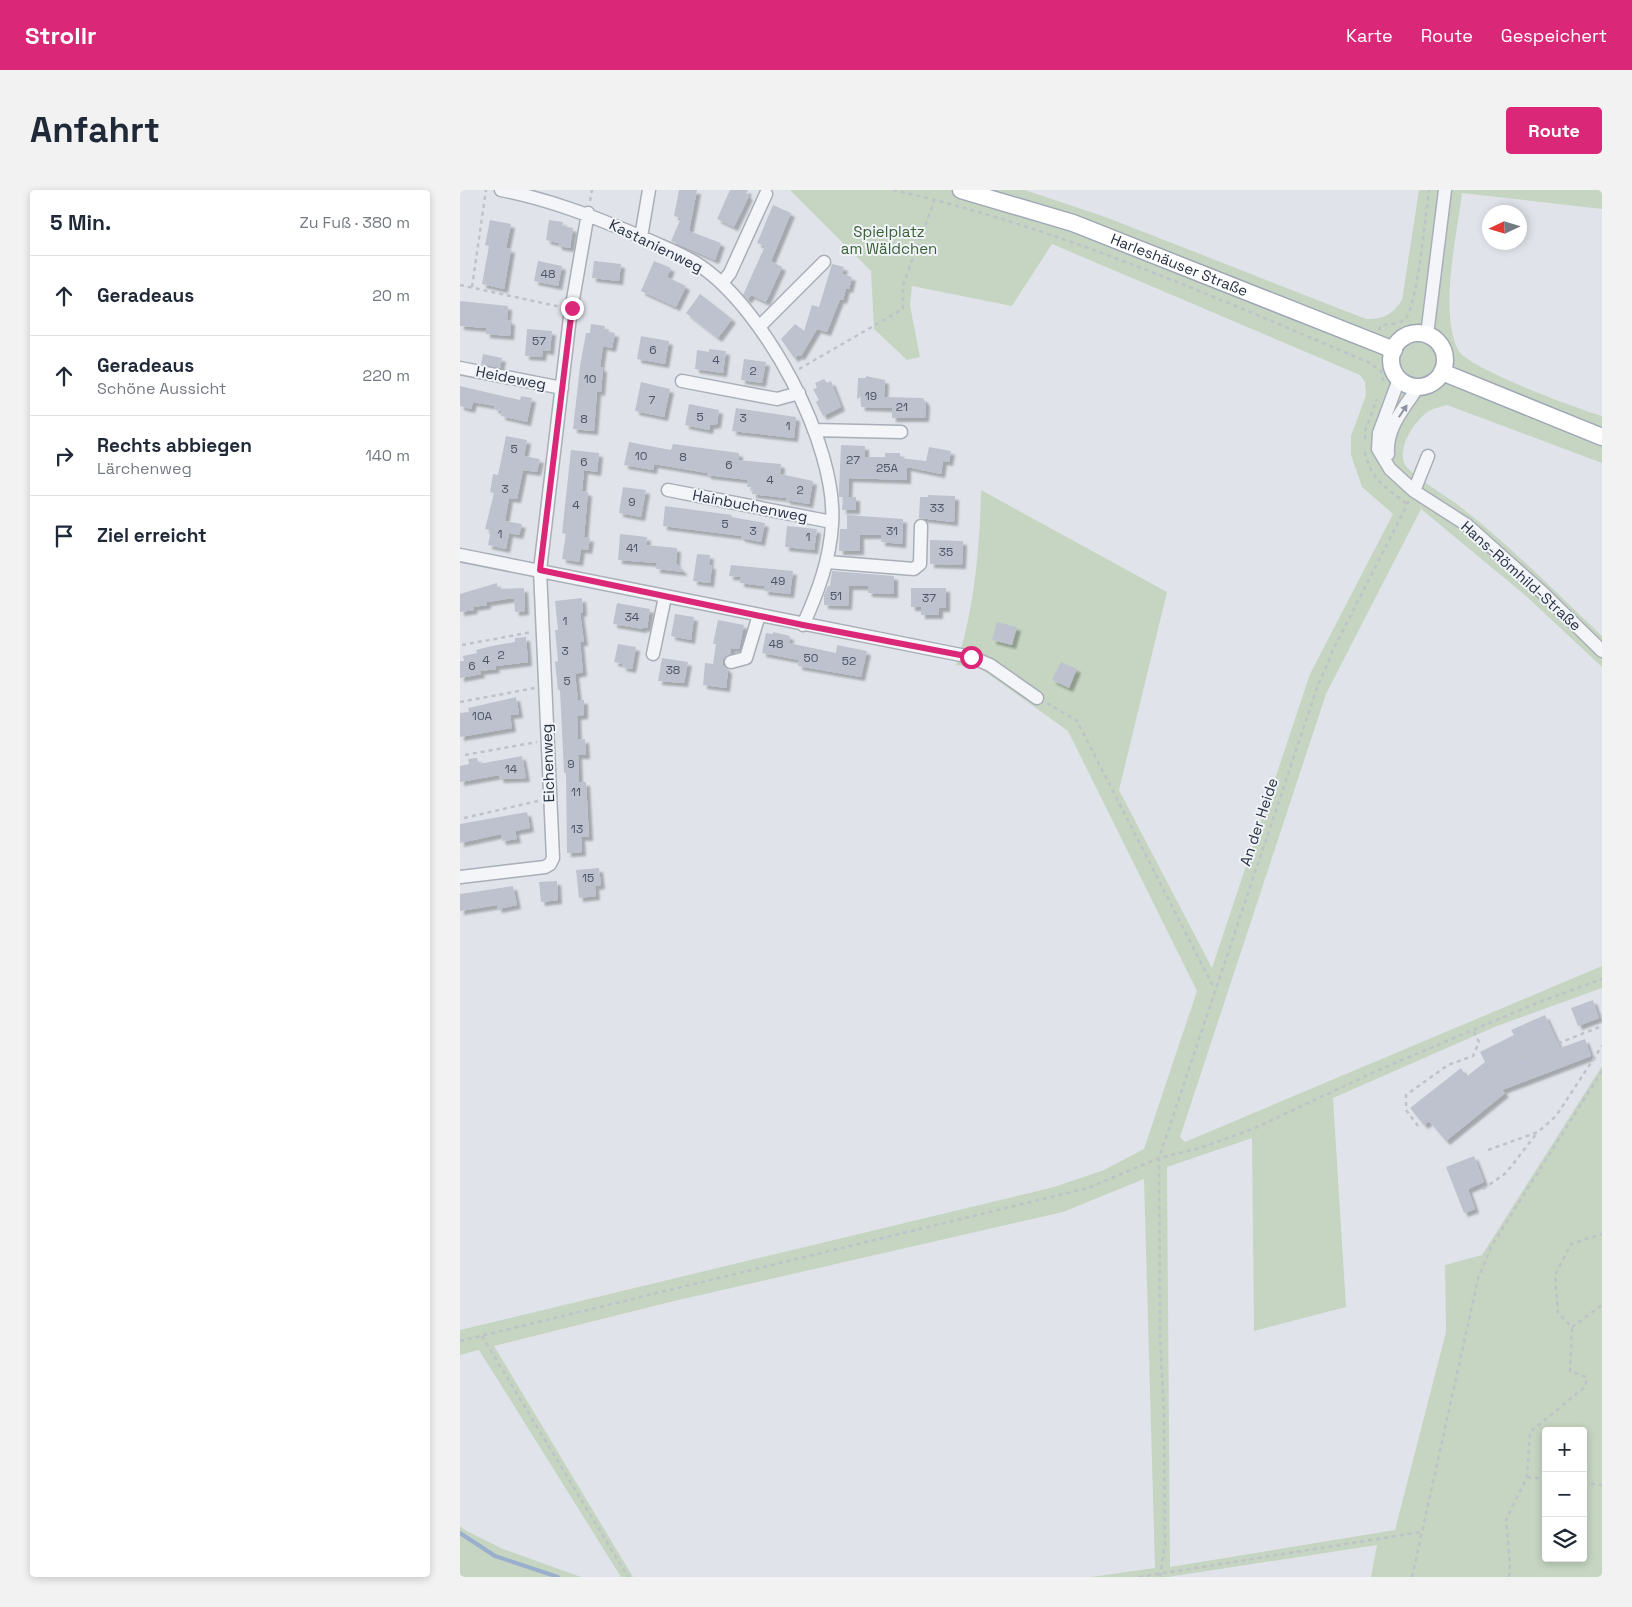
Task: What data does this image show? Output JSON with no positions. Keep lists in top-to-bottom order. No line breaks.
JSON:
{"streets":{"main road":["Harleshäuser Straße"],"street":["Kastanienweg","Heideweg","Hainbuchenweg","Hans-Römhild-Straße","Eichenweg"],"path":["An der Heide"]},"crossings":[["Kastanienweg","Heideweg"],["Kastanienweg","Hainbuchenweg"],["Kastanienweg","Eichenweg"],["Harleshäuser Straße","Hans-Römhild-Straße"],["Heideweg","Eichenweg"]],"parks":["Spielplatz am Wäldchen"],"house_numbers":["48","57","6","4","2","10","19","7","21","5","3","8","1","5","10","8","27","6","6","25A","4","3","2","9","4","33","5","3","31","1","1","41","35","49","51","37","34","1","48","3","2","50","4","52","6","38","5","10A","9","14","11","13","15"],"north":"left","page":{"header":"Strollr","nav":["Karte","Route","Gespeichert"],"buttons":"Route","title":"Anfahrt","heading":["5 Min.","Zu Fuß · 380 m"],"list":[["Geradeaus","20 m"],["Geradeaus","Schöne Aussicht","220 m"],["Rechts abbiegen","Lärchenweg","140 m"],"Ziel erreicht"],"map_buttons":["+","−"]}}
